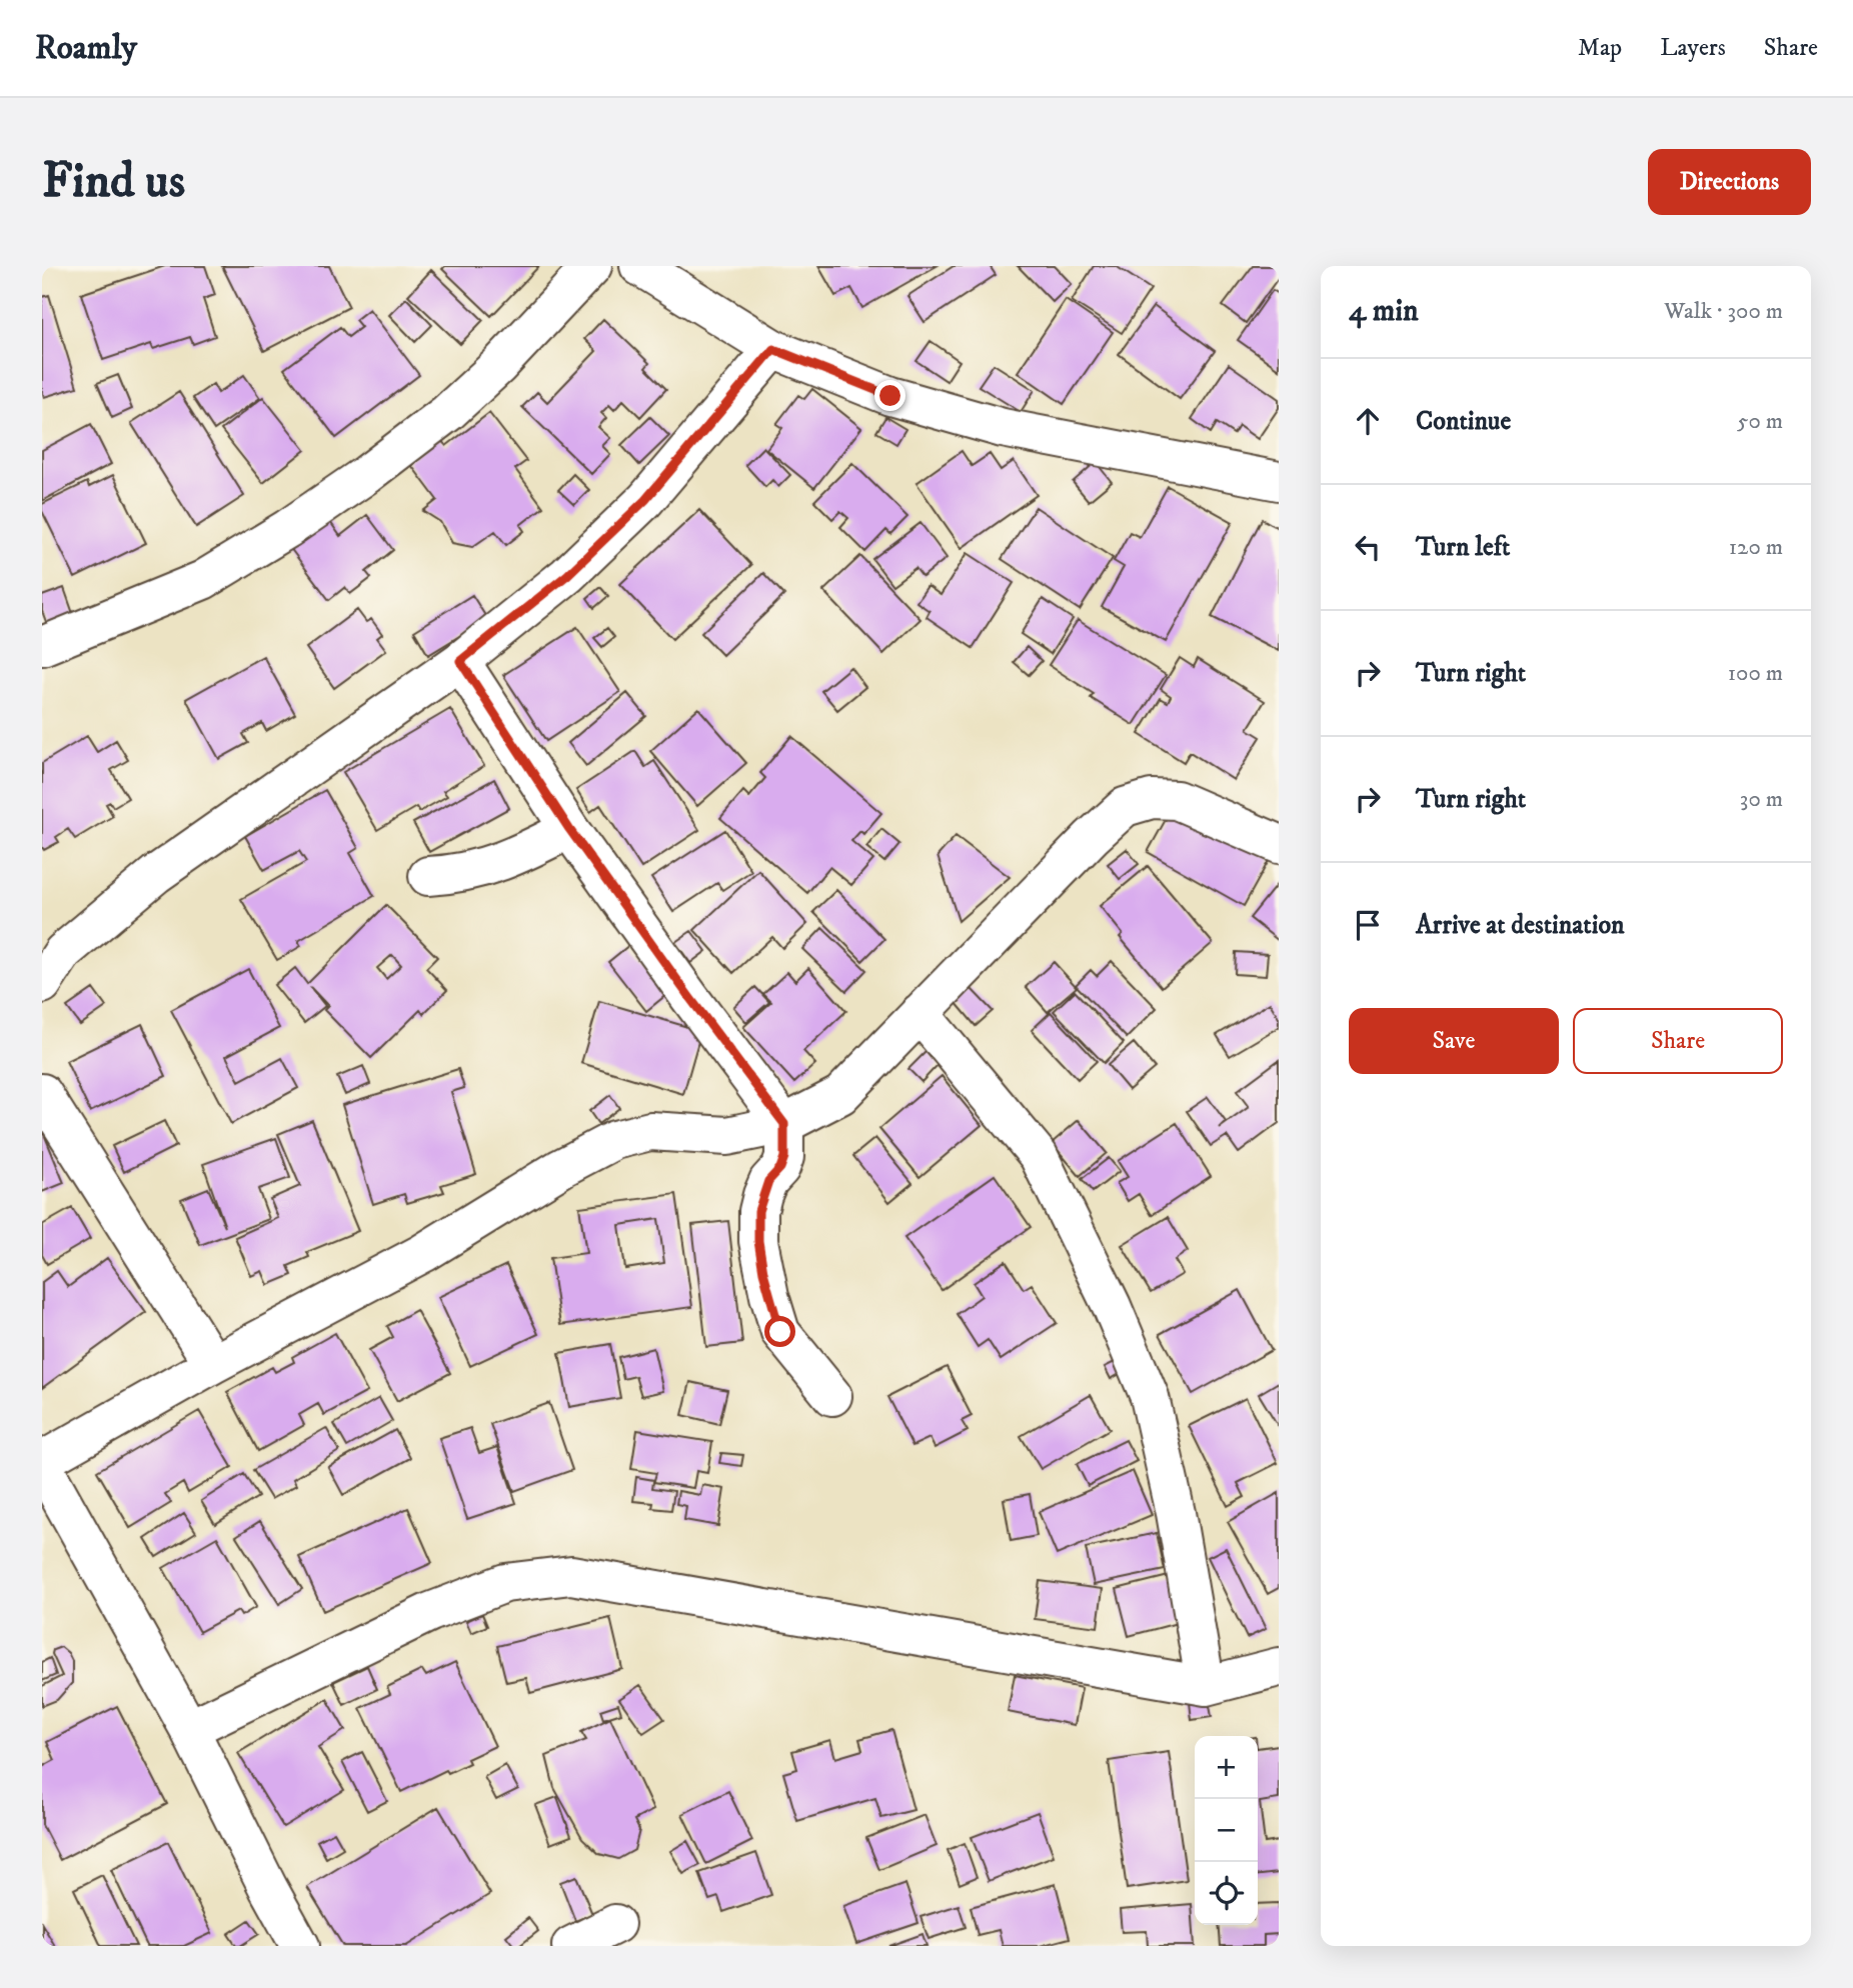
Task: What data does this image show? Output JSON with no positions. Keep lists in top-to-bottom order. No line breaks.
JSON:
{"page":{"header":"Roamly","nav":["Map","Layers","Share"],"buttons":["Directions",["Save","Share"]],"title":"Find us","heading":["4 min","Walk · 300 m"],"list":[["Continue","50 m"],["Turn left","120 m"],["Turn right","100 m"],["Turn right","30 m"],"Arrive at destination"],"map_buttons":["+","−"]}}
